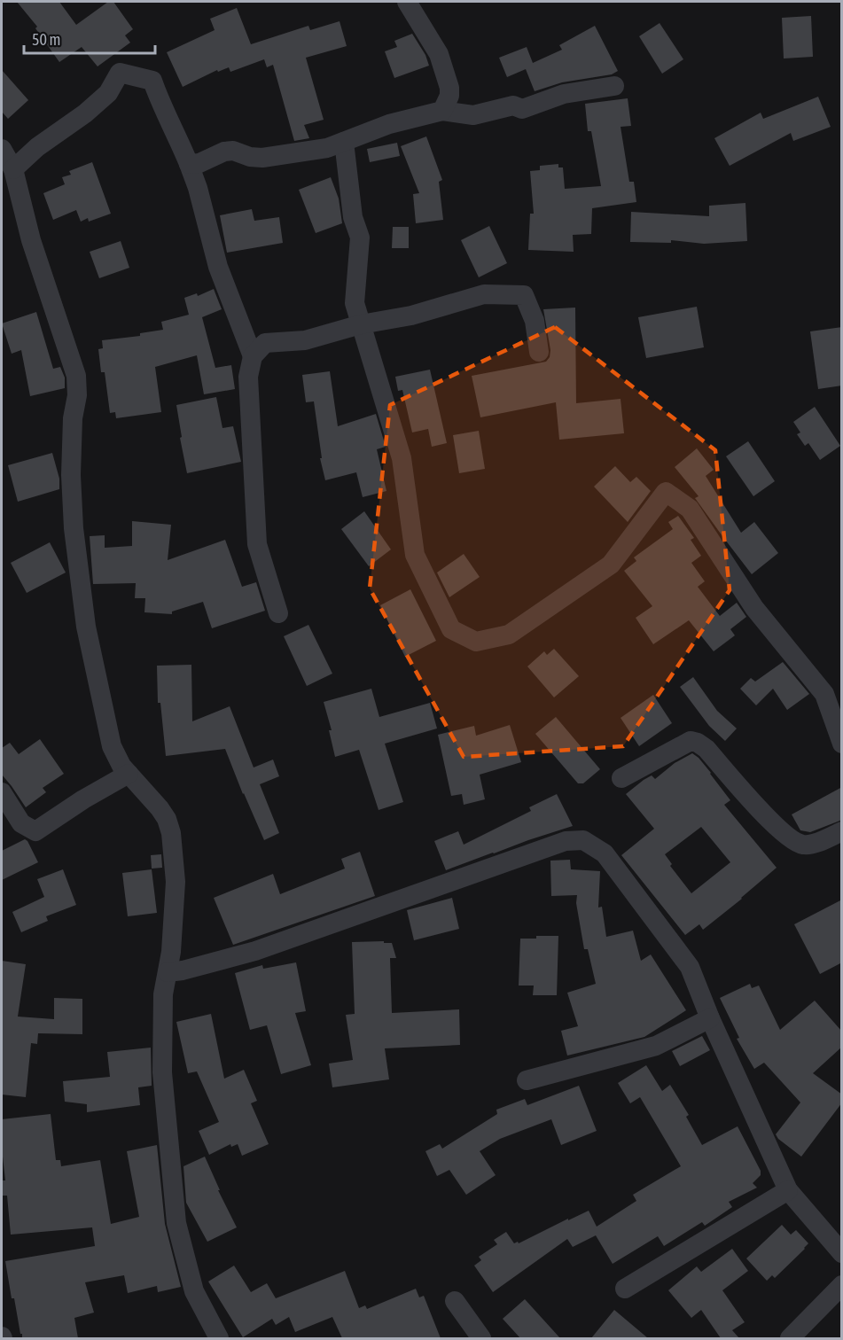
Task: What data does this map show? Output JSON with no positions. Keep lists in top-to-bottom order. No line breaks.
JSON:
{"scale_bar":"50 m"}
